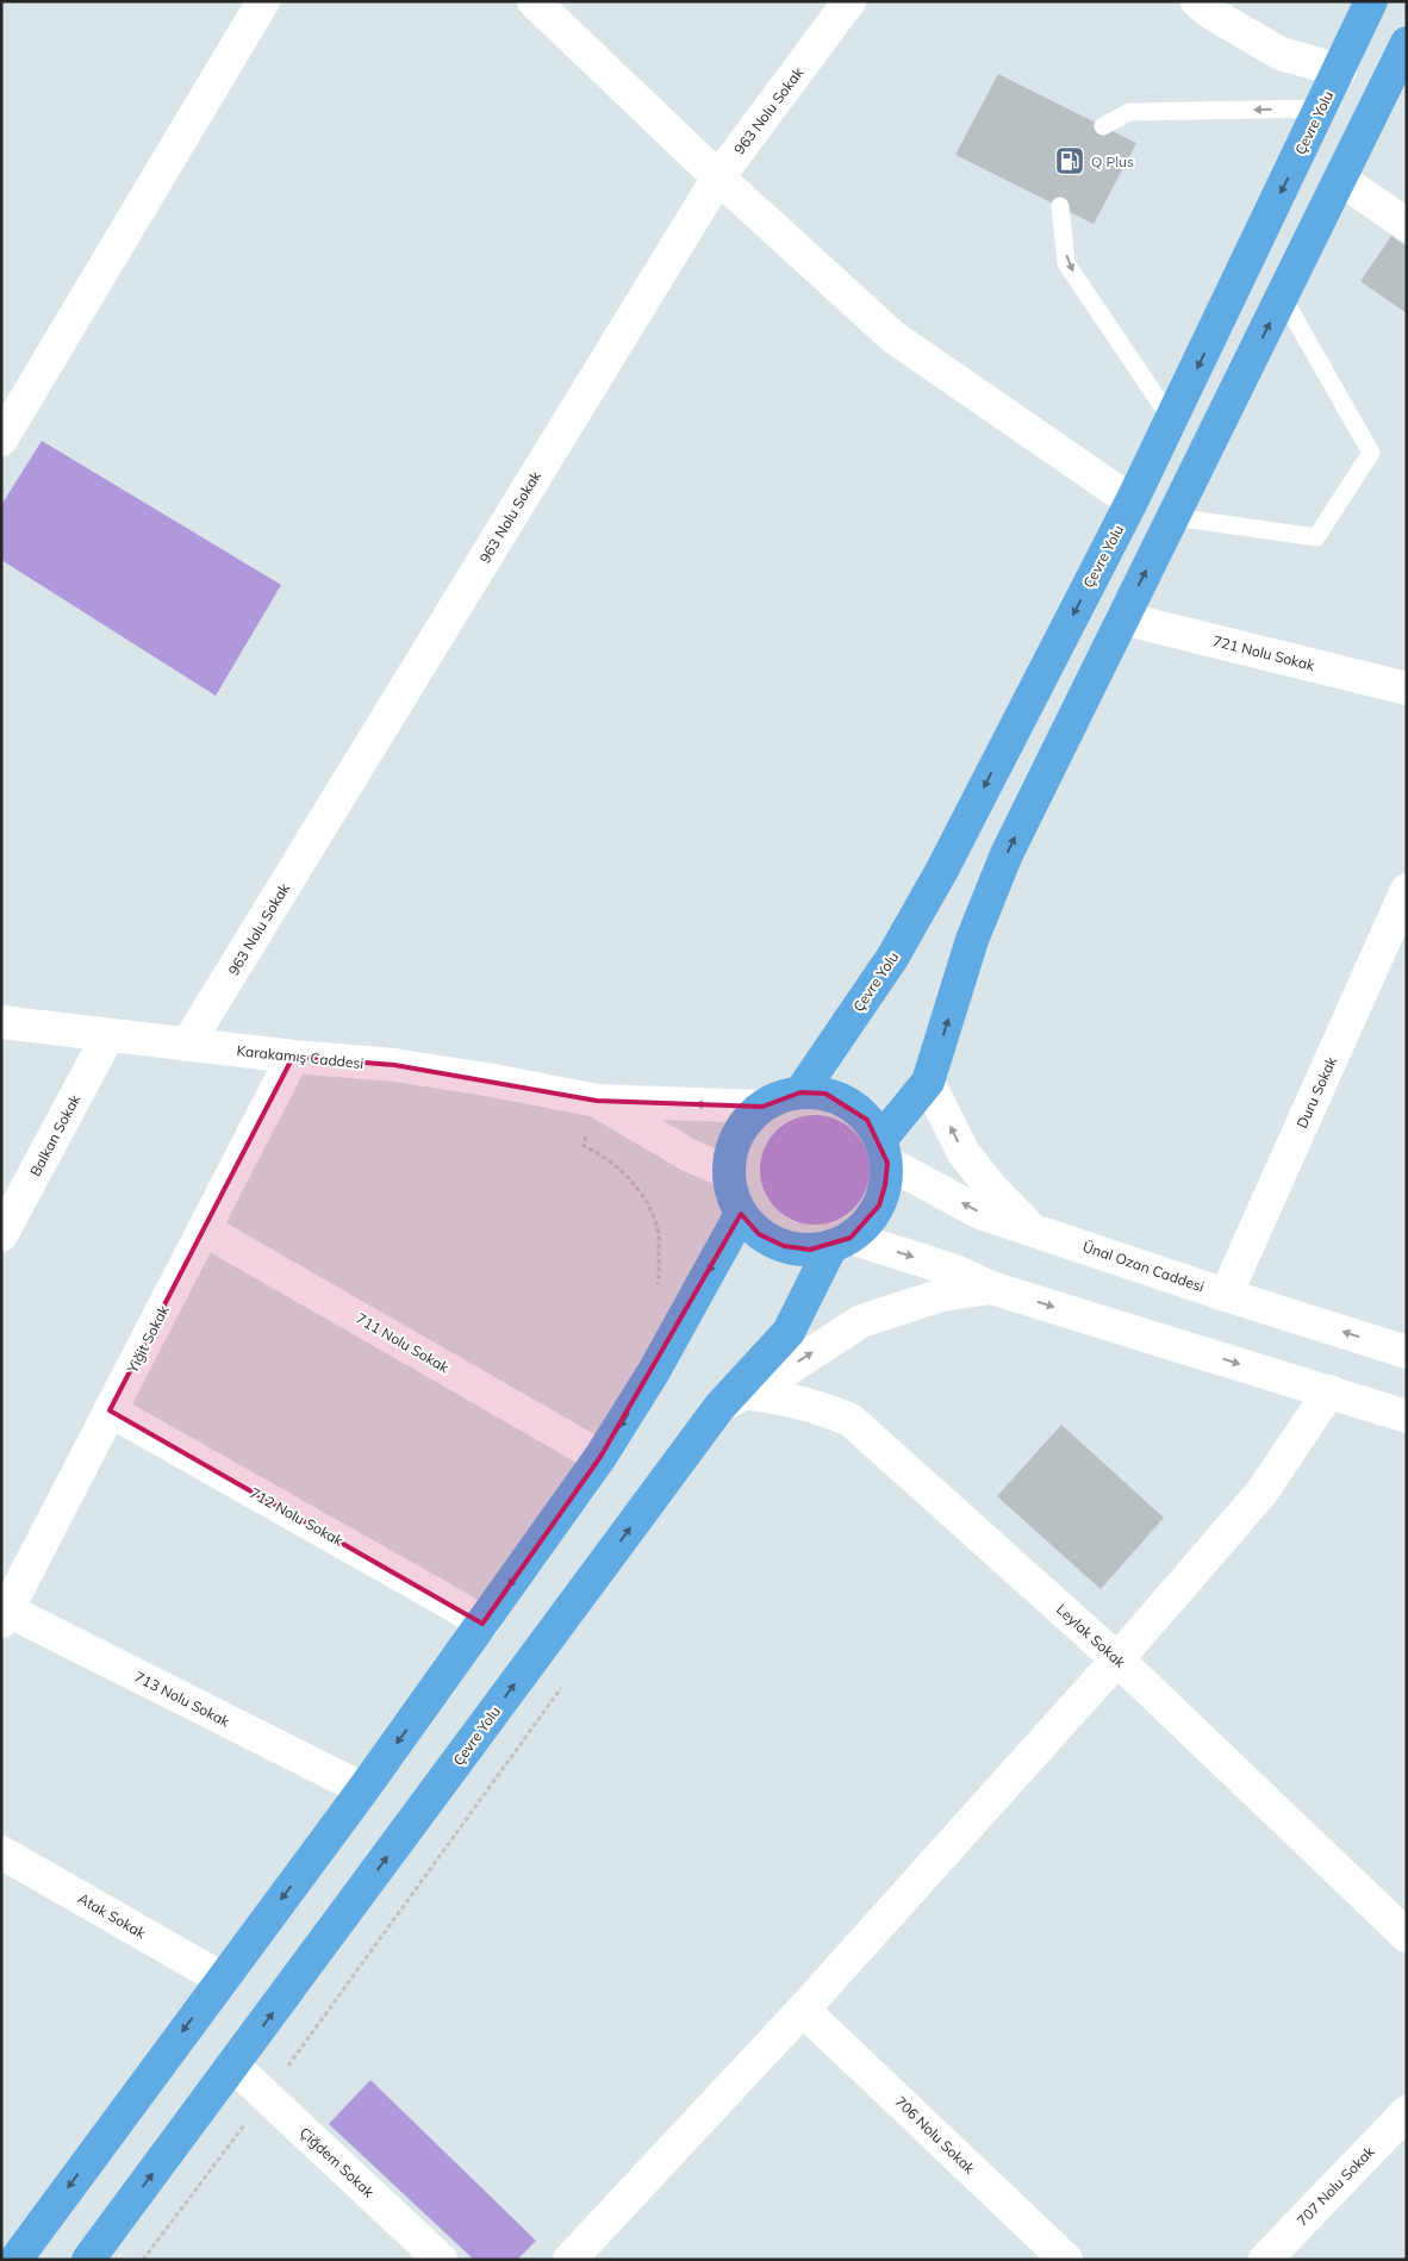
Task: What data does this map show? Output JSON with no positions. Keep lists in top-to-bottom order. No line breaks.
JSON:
{"streets":{"main road":["Çevre Yolu"],"street":["963 Nolu Sokak","721 Nolu Sokak","Karakamış Caddesi","Duru Sokak","Balkan Sokak","Ünal Ozan Caddesi","Yiğit Sokak","711 Nolu Sokak","712 Nolu Sokak","Leylak Sokak","713 Nolu Sokak","Atak Sokak","706 Nolu Sokak","Çiğdem Sokak","707 Nolu Sokak"]},"crossings":[["963 Nolu Sokak","Karakamış Caddesi"],["Çevre Yolu","Ünal Ozan Caddesi"],["Çevre Yolu","Leylak Sokak"],["Çevre Yolu","Çiğdem Sokak"],["Karakamış Caddesi","Balkan Sokak"],["Karakamış Caddesi","Yiğit Sokak"],["Duru Sokak","Ünal Ozan Caddesi"],["Yiğit Sokak","711 Nolu Sokak"],["Yiğit Sokak","712 Nolu Sokak"],["Yiğit Sokak","713 Nolu Sokak"]],"places":{"fuel station":["Q Plus"]}}
